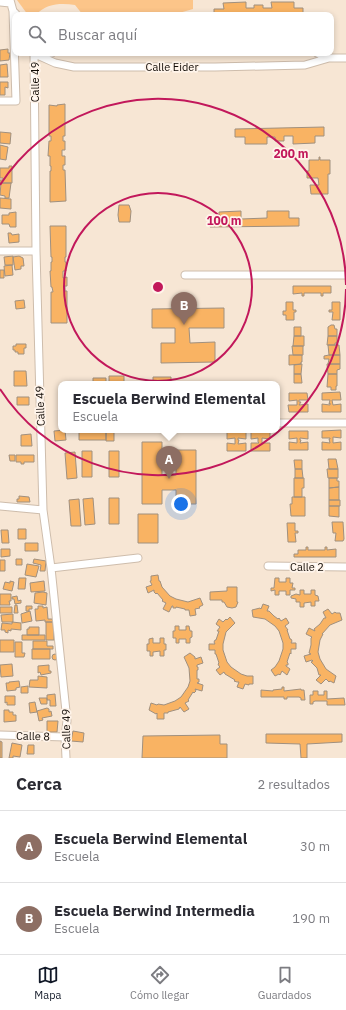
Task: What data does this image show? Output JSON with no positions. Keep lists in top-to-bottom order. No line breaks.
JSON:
{"streets":{"street":["Calle Eider","Calle 49","Calle 2","Calle 8"]},"crossings":[["Calle 49","Calle 8"]],"page":{"search":"Buscar aquí","pins":["B","A"],"popup":["Escuela Berwind Elemental","Escuela"],"heading":["Cerca","2 resultados"],"list":[{"mark":"A","name":"Escuela Berwind Elemental","note":"Escuela","value":"30 m"},{"mark":"B","name":"Escuela Berwind Intermedia","note":"Escuela","value":"190 m"}],"nav":["Mapa","Cómo llegar","Guardados"]},"rings":["200 m","100 m"]}
